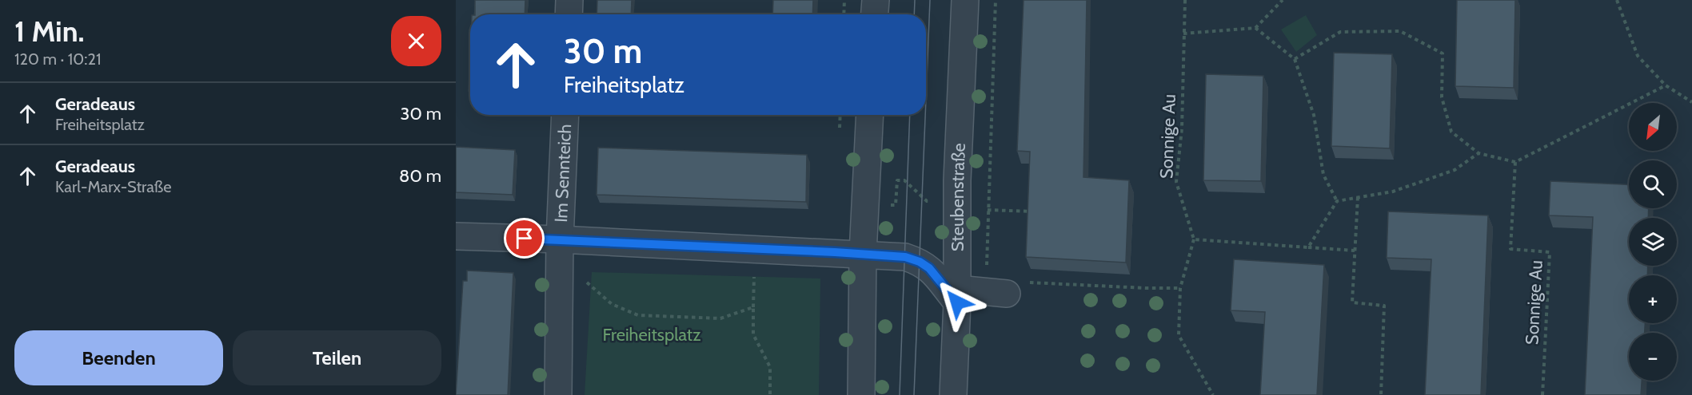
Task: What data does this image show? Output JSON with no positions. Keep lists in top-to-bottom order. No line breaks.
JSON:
{"streets":{"street":["Im Sennteich","Steubenstraße"],"path":["Sonnige Au"]},"parks":["Freiheitsplatz"],"north":"bottom left","page":{"heading":["1 Min.","120 m · 10:21"],"turn":["30 m","Freiheitsplatz"],"list":[{"name":"Geradeaus","note":"Freiheitsplatz","value":"30 m"},{"name":"Geradeaus","note":"Karl-Marx-Straße","value":"80 m"}],"map_buttons":["+","−"],"buttons":["Beenden","Teilen"]}}
